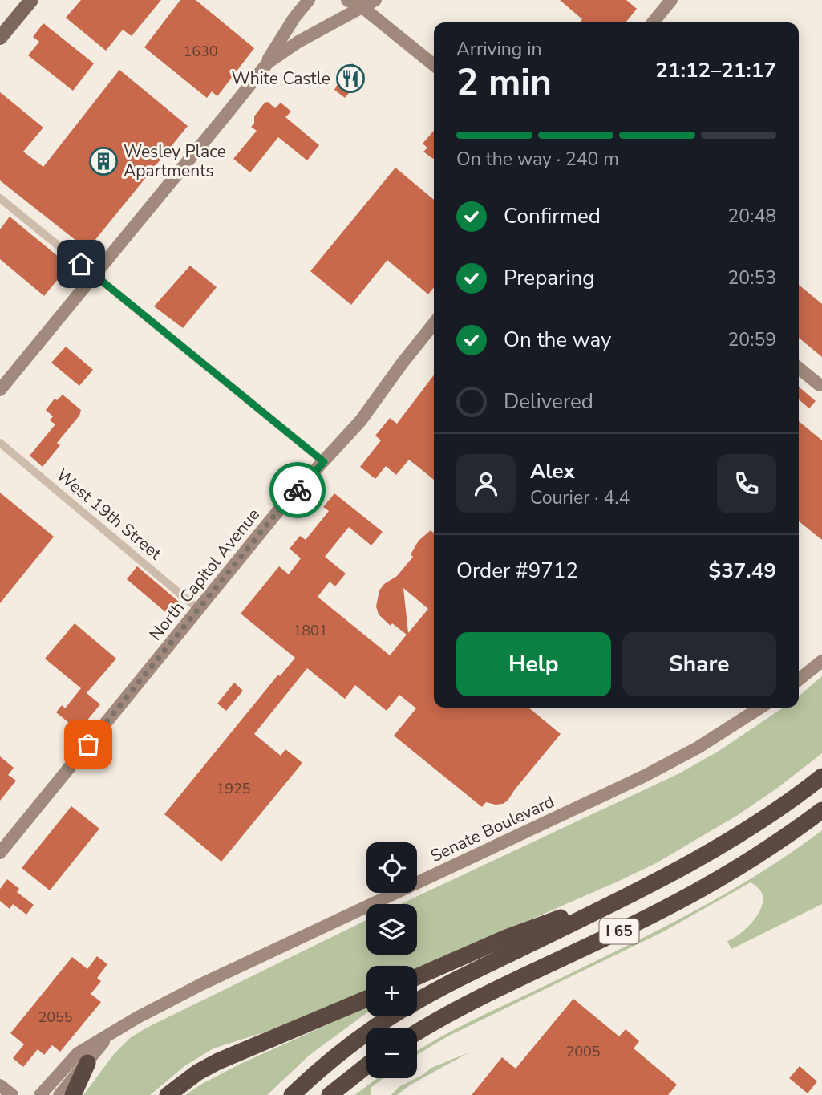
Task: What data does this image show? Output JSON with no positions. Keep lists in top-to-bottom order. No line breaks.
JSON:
{"streets":{"highway":["I 65"],"main road":["North Capitol Avenue","Senate Boulevard"],"street":["West 19th Street"]},"crossings":[["West 19th Street","North Capitol Avenue"]],"places":{"restaurant":["White Castle"],"building":["Wesley Place Apartments"]},"house_numbers":["1630","1801","1925","2055","2005"],"page":{"heading":["2 min","Arriving in","21:12–21:17"],"panel":["Alex","Courier · 4.4","Order #9712","$37.49"],"bar":"On the way · 240 m","list":[["Confirmed","20:48"],["Preparing","20:53"],["On the way","20:59"],"Delivered"],"buttons":["Help","Share"],"map_buttons":["+","−"]}}
